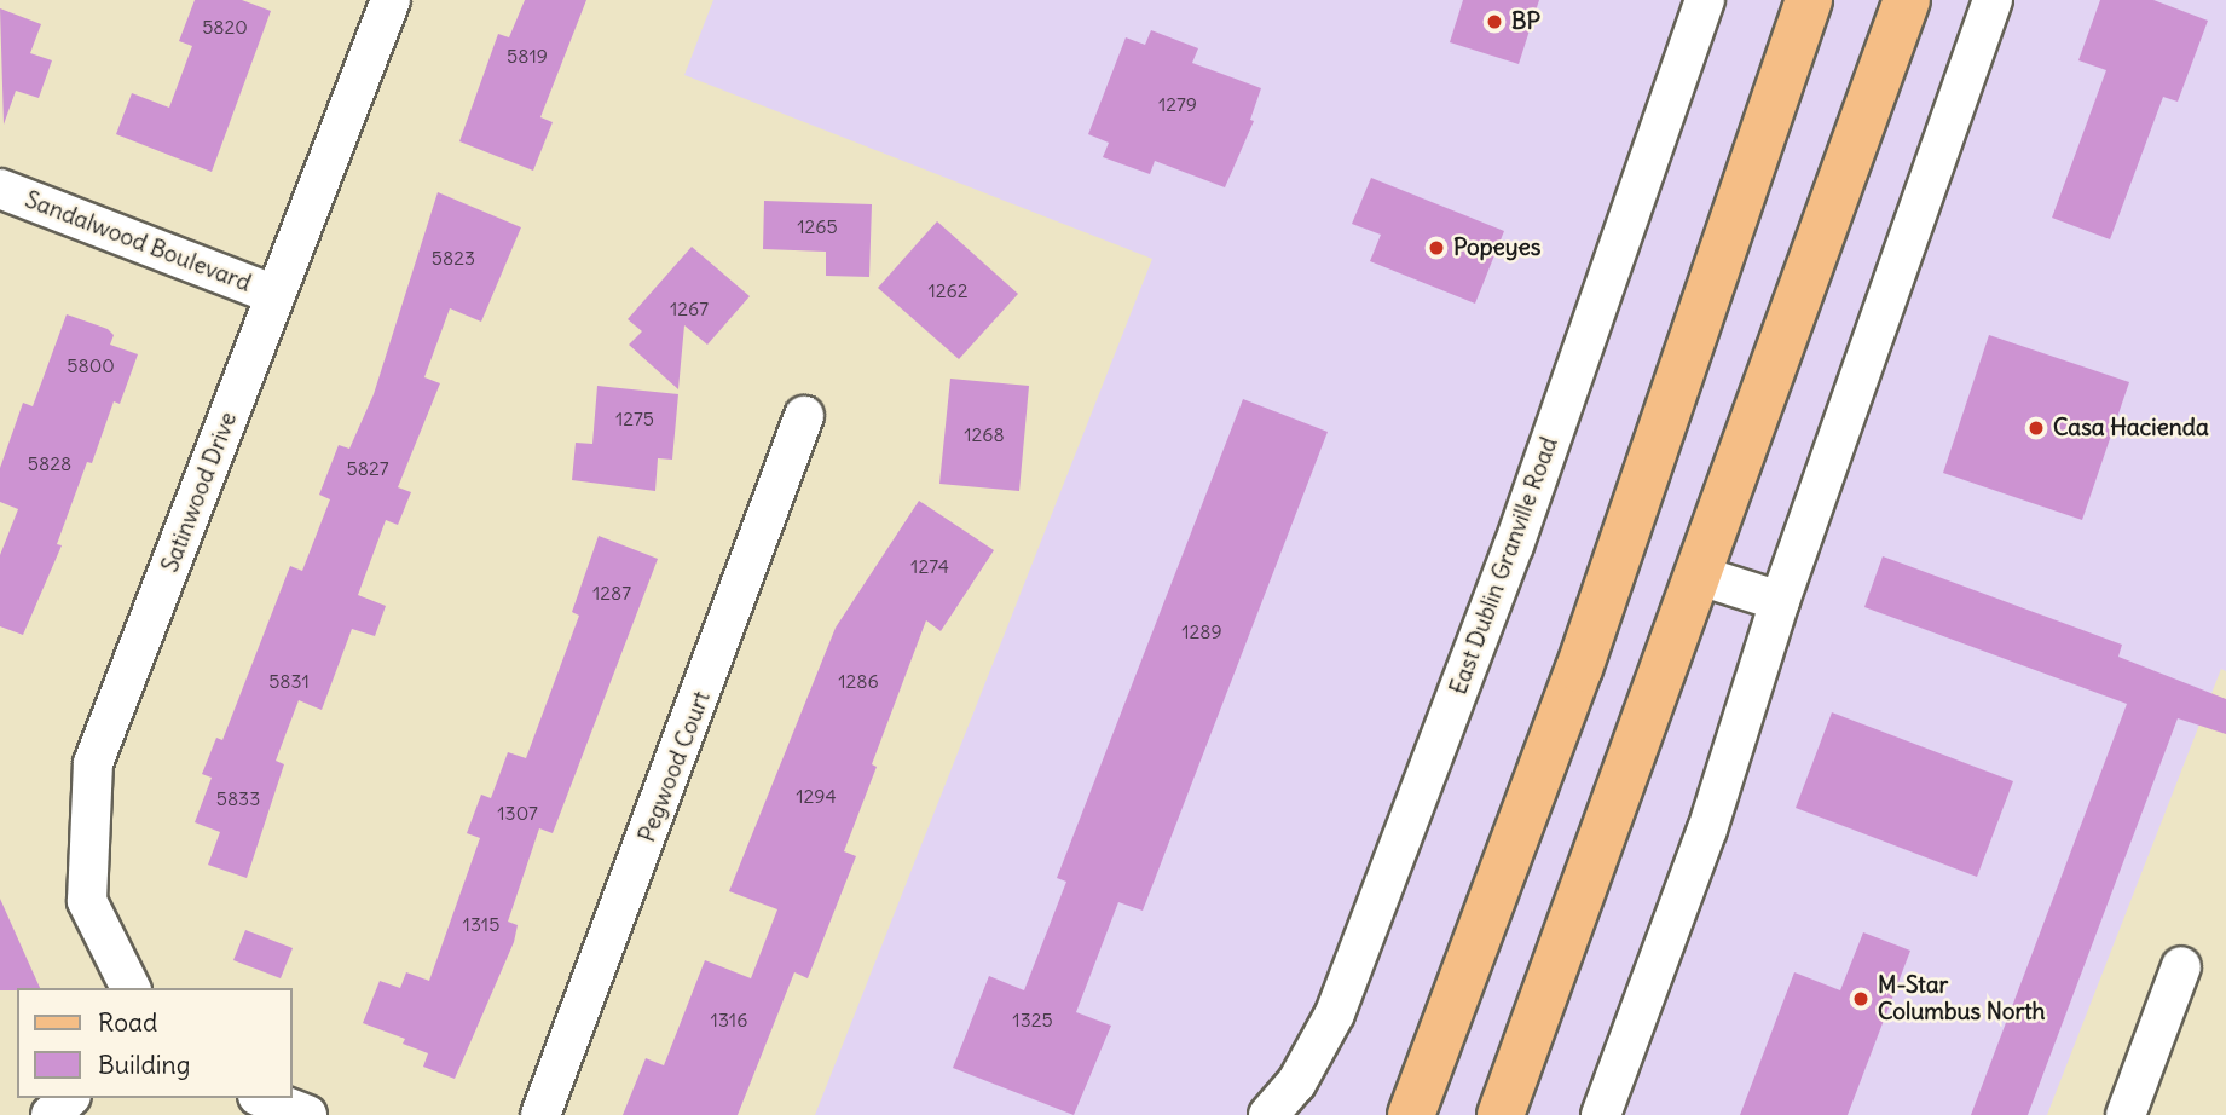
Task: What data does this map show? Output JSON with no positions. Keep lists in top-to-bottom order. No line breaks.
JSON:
{"streets":{"street":["Sandalwood Boulevard","Satinwood Drive","East Dublin Granville Road","Pegwood Court"]},"crossings":[["Sandalwood Boulevard","Satinwood Drive"]],"places":["BP","Popeyes","Casa Hacienda","M-Star Columbus North"],"house_numbers":["5820","5819","1279","1265","5823","1262","1267","5800","1275","1268","5828","5827","1274","1287","1289","5831","1286","1294","5833","1307","1315","1316","1325"],"legend":["Road","Building"]}
